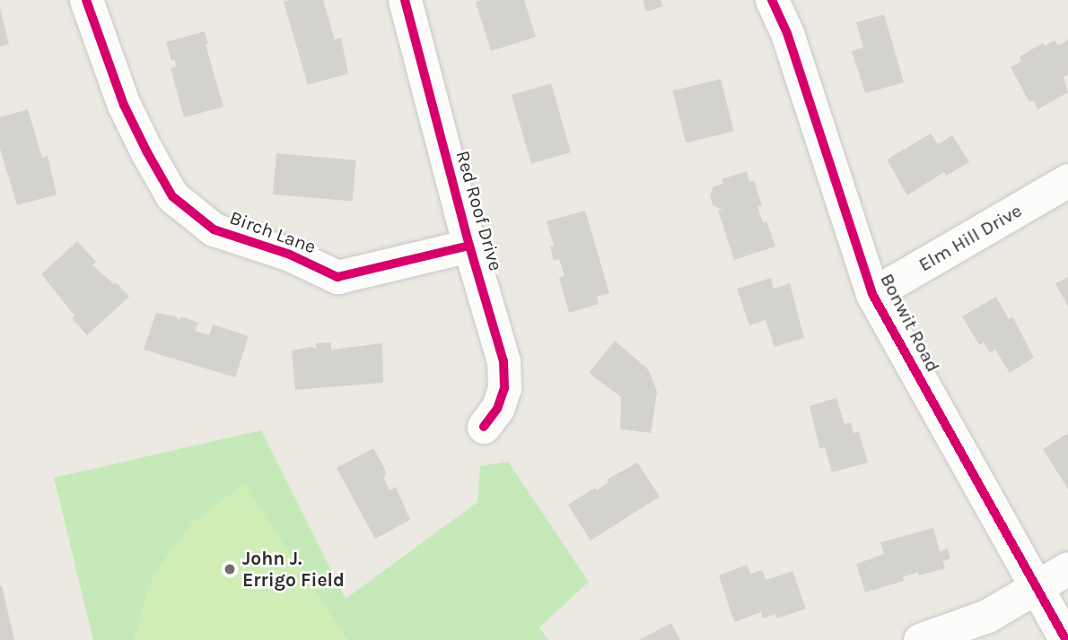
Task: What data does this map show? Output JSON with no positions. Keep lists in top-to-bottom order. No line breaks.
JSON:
{"streets":{"street":["Red Roof Drive","Birch Lane","Elm Hill Drive","Bonwit Road"]},"crossings":[["Red Roof Drive","Birch Lane"],["Elm Hill Drive","Bonwit Road"]],"places":["John J. Errigo Field"]}
